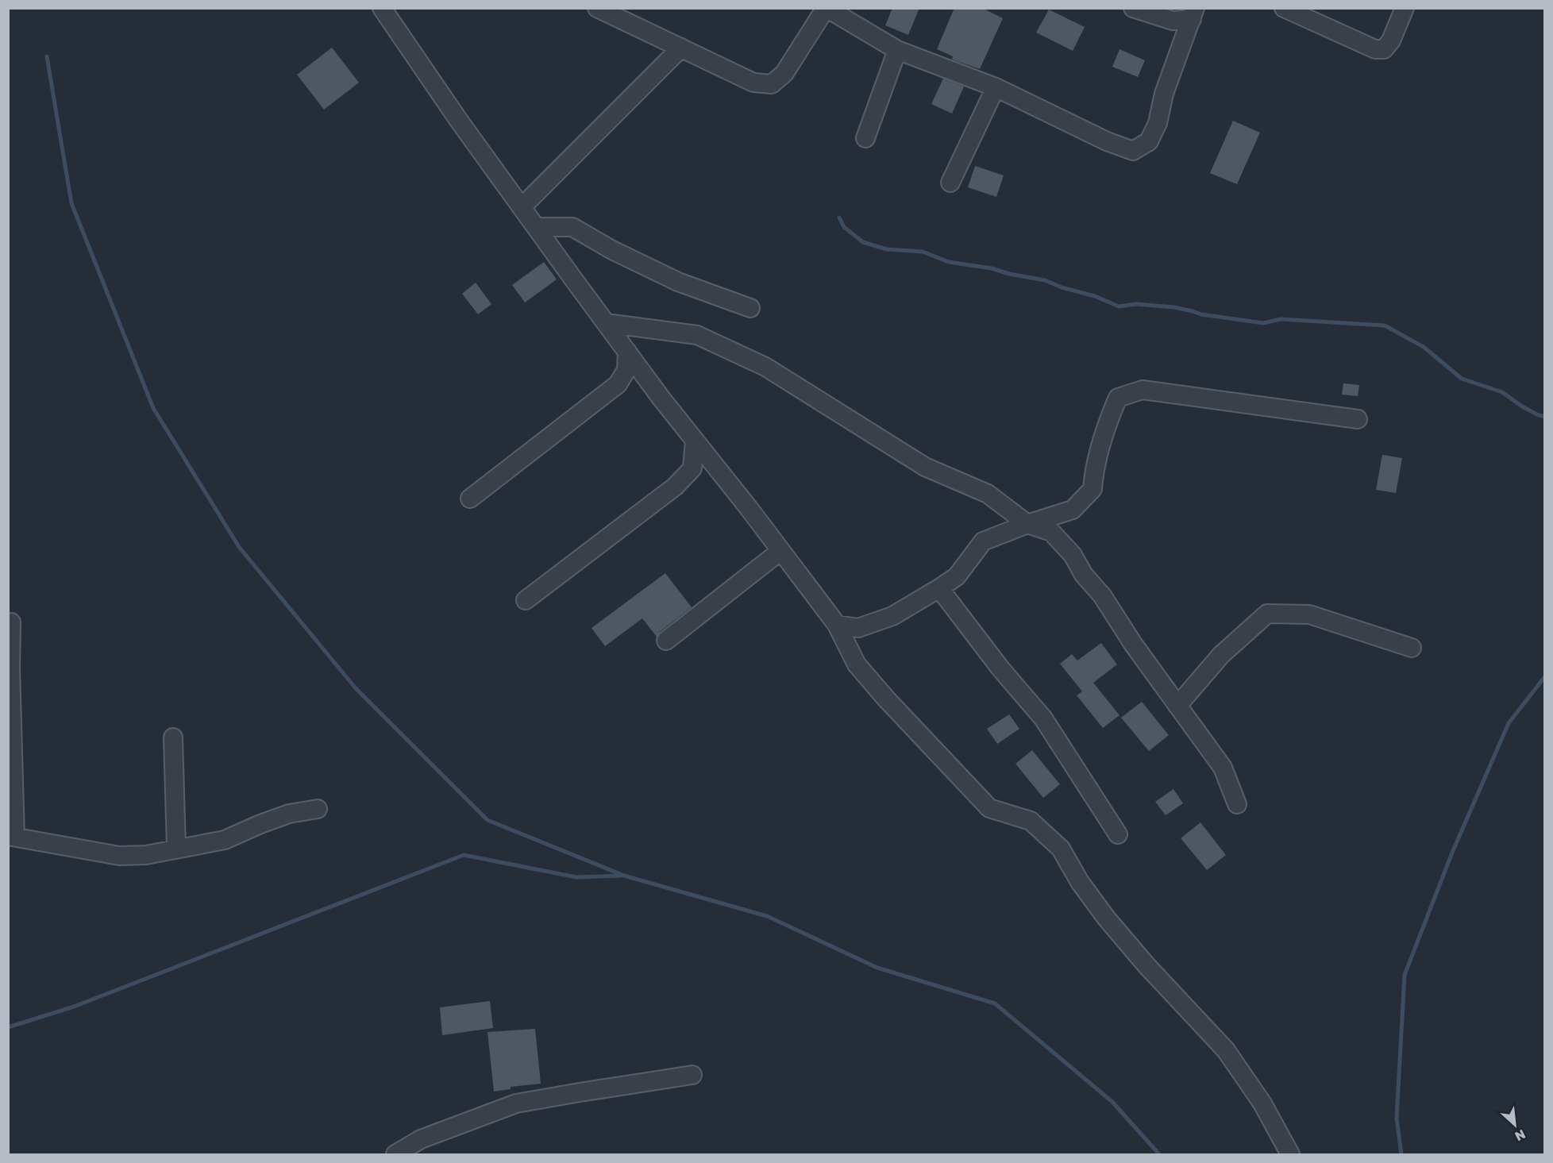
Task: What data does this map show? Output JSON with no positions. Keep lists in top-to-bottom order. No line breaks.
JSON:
{"north":"bottom right"}
